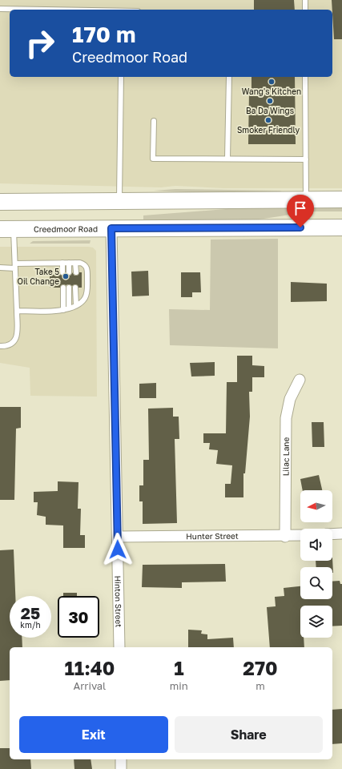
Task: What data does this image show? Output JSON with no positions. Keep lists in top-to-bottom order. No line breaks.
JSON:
{"streets":{"main road":["Creedmoor Road"],"street":["Lilac Lane","Hunter Street","Hinton Street"]},"crossings":[["Creedmoor Road","Hinton Street"],["Lilac Lane","Hunter Street"],["Hunter Street","Hinton Street"]],"places":["Wang's Kitchen","Ba Da Wings","Smoker Friendly","Take 5 Oil Change"],"north":"left","page":{"turn":["170 m","Creedmoor Road"],"speed":"25 km/h","limit":"30","eta":["11:40","Arrival","1","min","270","m"],"buttons":["Exit","Share"]}}
